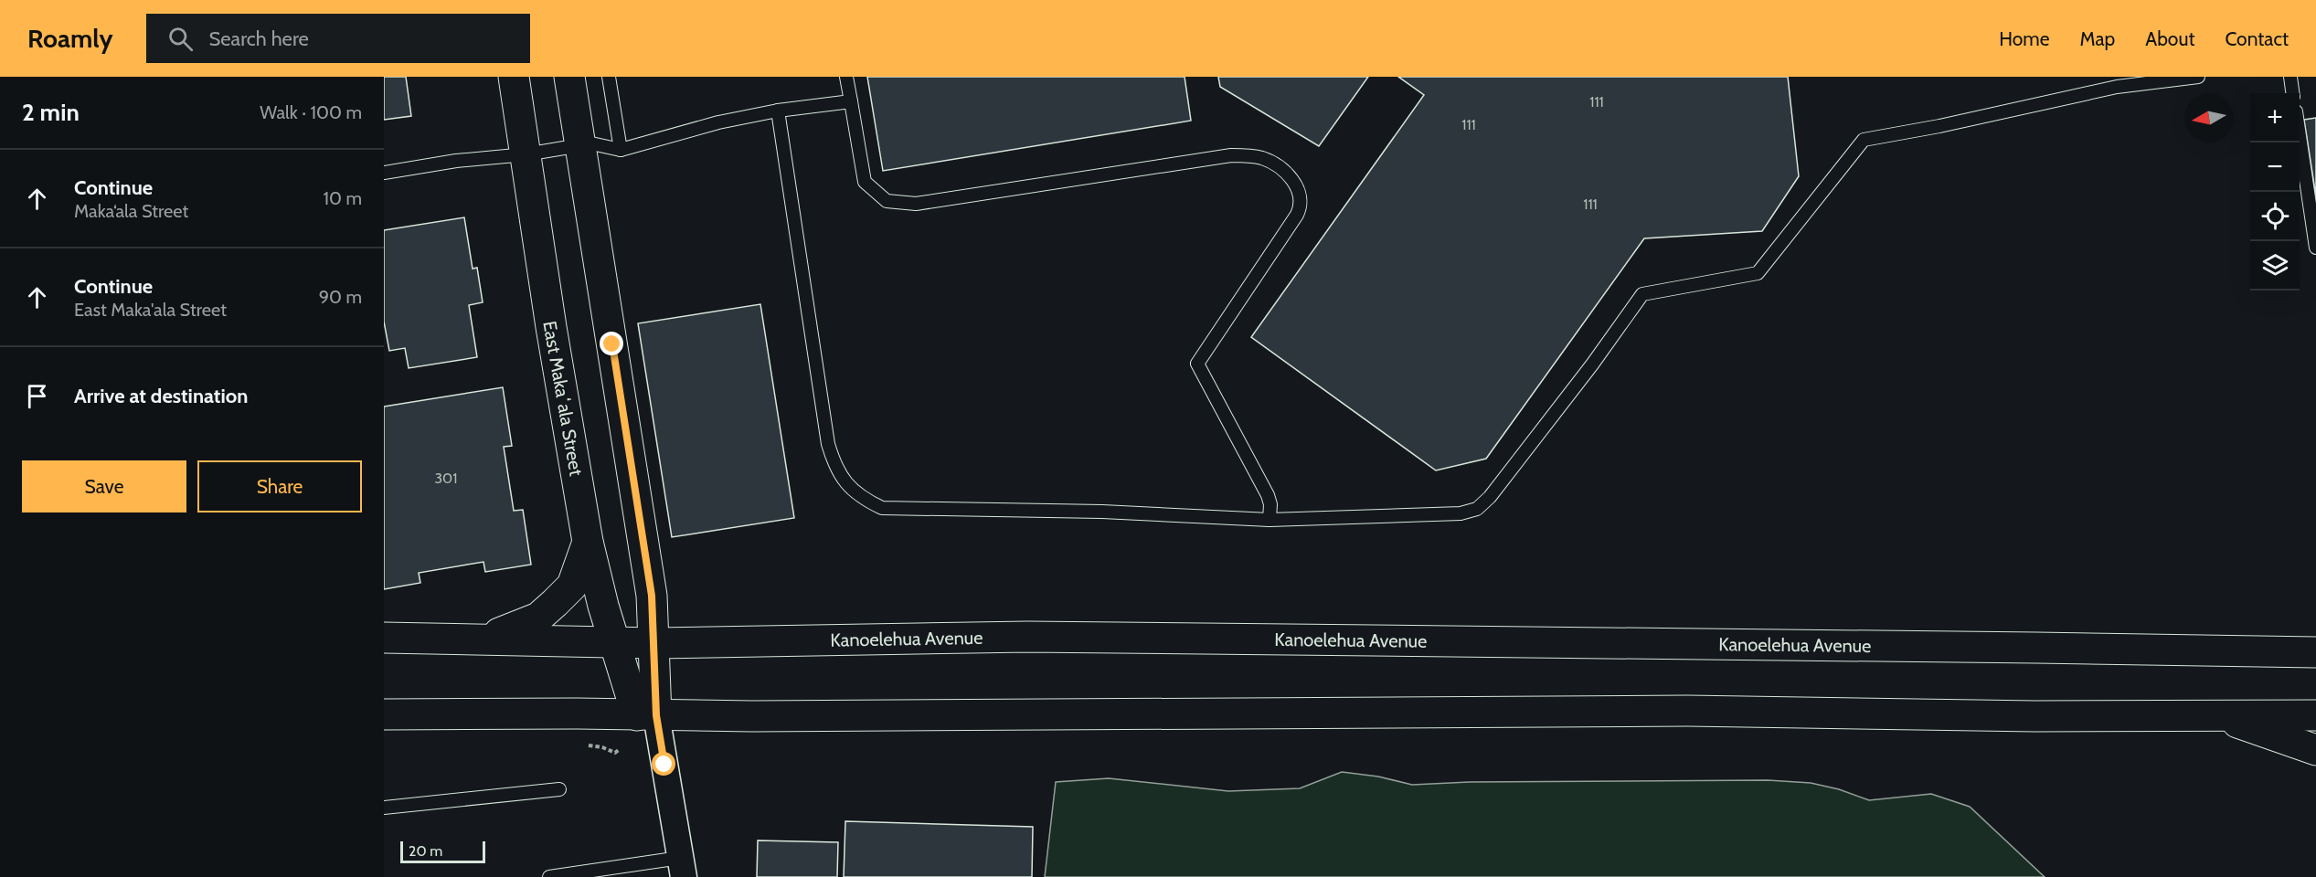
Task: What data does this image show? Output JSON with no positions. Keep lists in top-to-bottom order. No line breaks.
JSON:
{"streets":{"main road":["East Makaʻala Street","Kanoelehua Avenue"]},"crossings":[["East Makaʻala Street","Kanoelehua Avenue"]],"house_numbers":["111","111","111","301"],"scale_bar":"20 m","north":"left","page":{"header":"Roamly","search":"Search here","nav":["Home","Map","About","Contact"],"heading":["2 min","Walk · 100 m"],"map_buttons":["+","−"],"list":[["Continue","Maka‘ala Street","10 m"],["Continue","East Maka'ala Street","90 m"],"Arrive at destination"],"buttons":["Save","Share"],"scale":"20 m"}}
